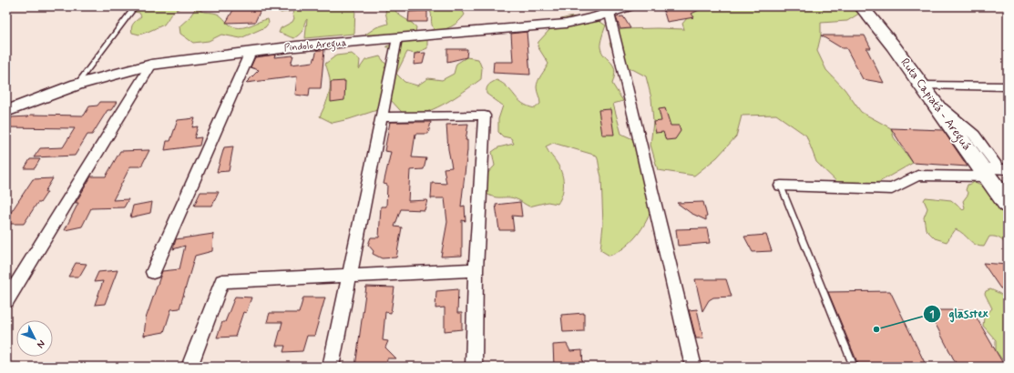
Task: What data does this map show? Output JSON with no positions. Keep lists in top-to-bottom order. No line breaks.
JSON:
{"streets":{"main road":["Pindolo Aregua","Ruta Capiatá - Areguá"]},"places":["glasstex"],"north":"bottom right"}
